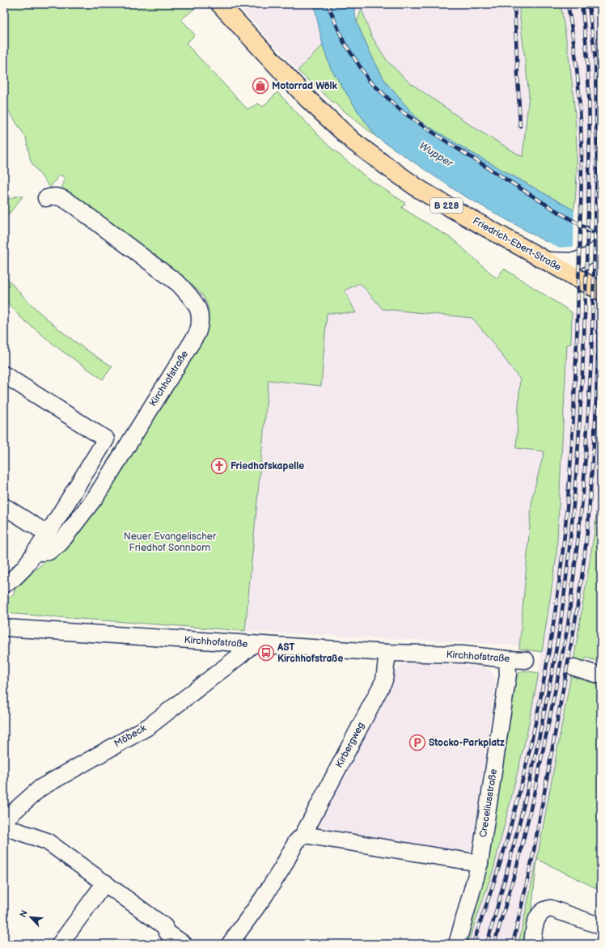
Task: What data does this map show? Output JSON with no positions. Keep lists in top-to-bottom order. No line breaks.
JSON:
{"streets":{"main road":["B 228","Friedrich-Ebert-Straße"],"street":["Kirchhofstraße","Möbeck","Kirbergweg","Creceliusstraße"]},"crossings":[["Kirchhofstraße","Möbeck"],["Kirchhofstraße","Kirbergweg"],["Kirchhofstraße","Creceliusstraße"]],"water":["Wupper"],"parks":["Neuer Evangelischer Friedhof Sonnborn"],"places":{"shop":["Motorrad Wölk"],"church":["Friedhofskapelle"],"bus stop":["AST Kirchhofstraße"],"parking":["Stocko-Parkplatz"]},"north":"top left"}
